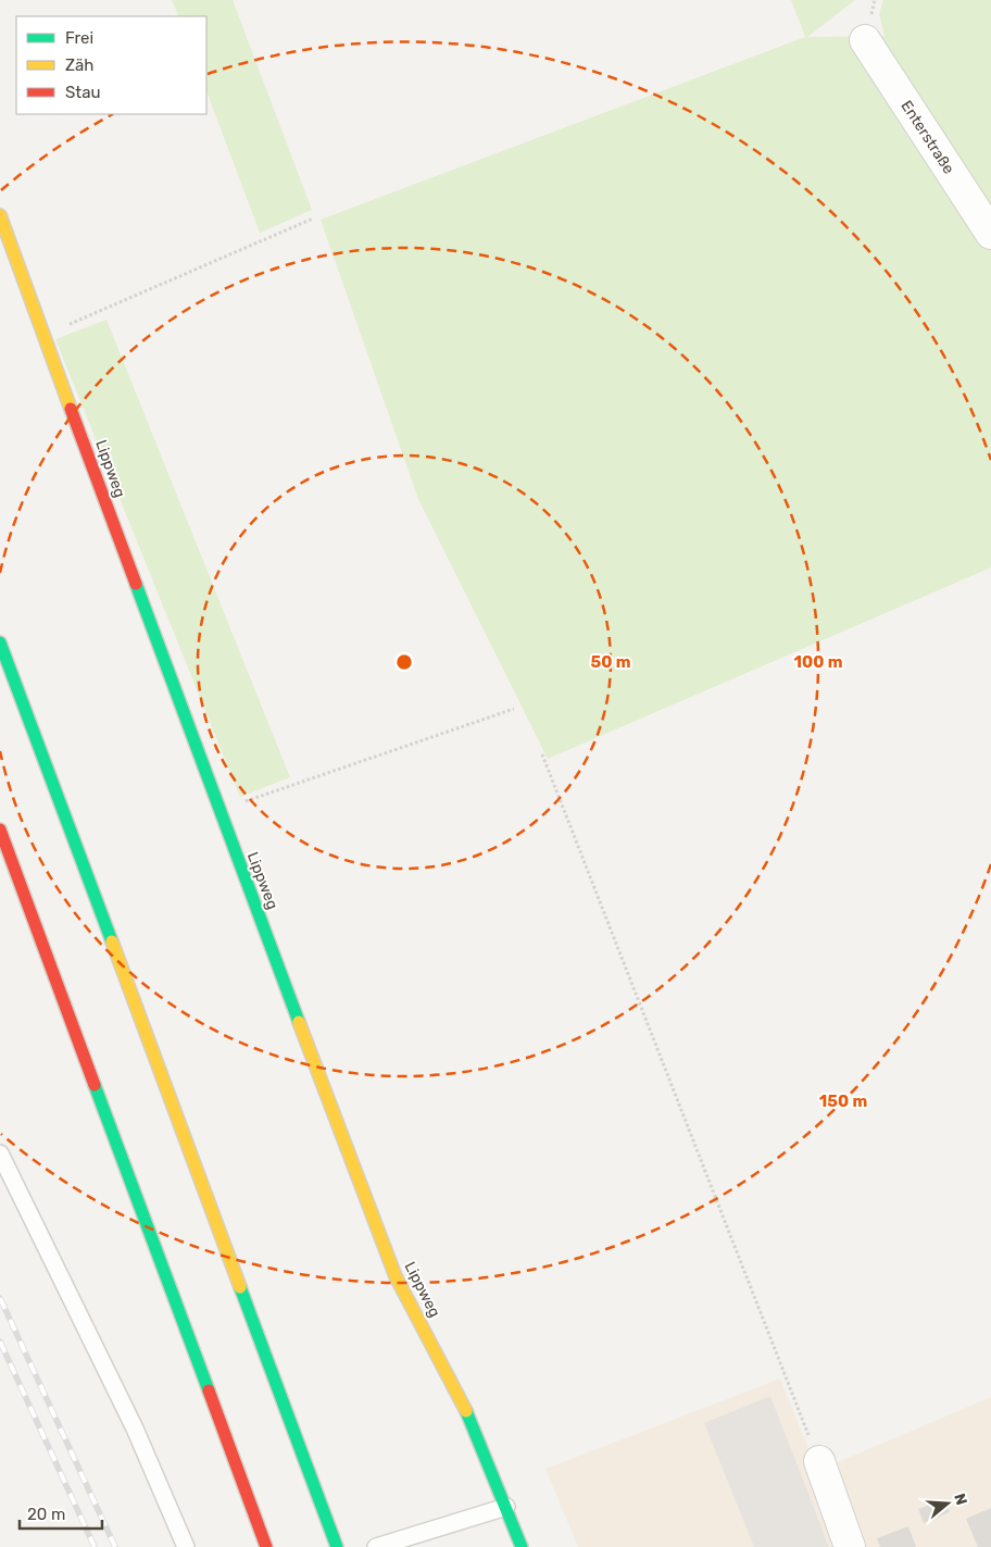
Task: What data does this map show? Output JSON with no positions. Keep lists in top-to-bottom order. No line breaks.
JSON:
{"streets":{"main road":["Lippweg"],"street":["Enterstraße"]},"legend":["Frei","Zäh","Stau"],"scale_bar":"20 m","north":"right","rings":["50 m","100 m","150 m"]}
